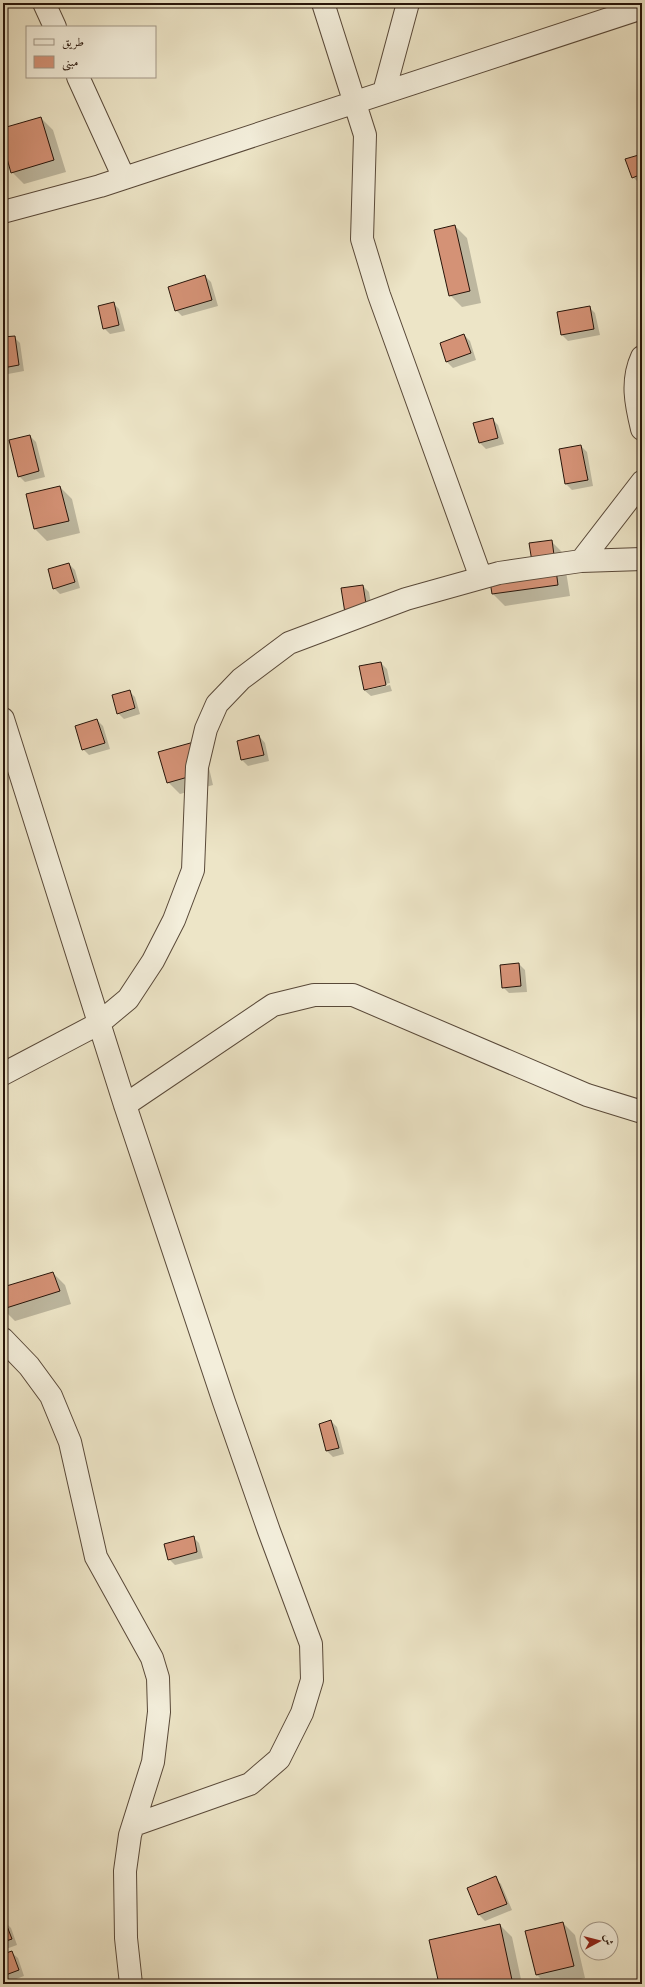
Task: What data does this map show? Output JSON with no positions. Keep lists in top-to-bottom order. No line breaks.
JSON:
{"legend":["طريق","مبنى"],"north":"right"}
